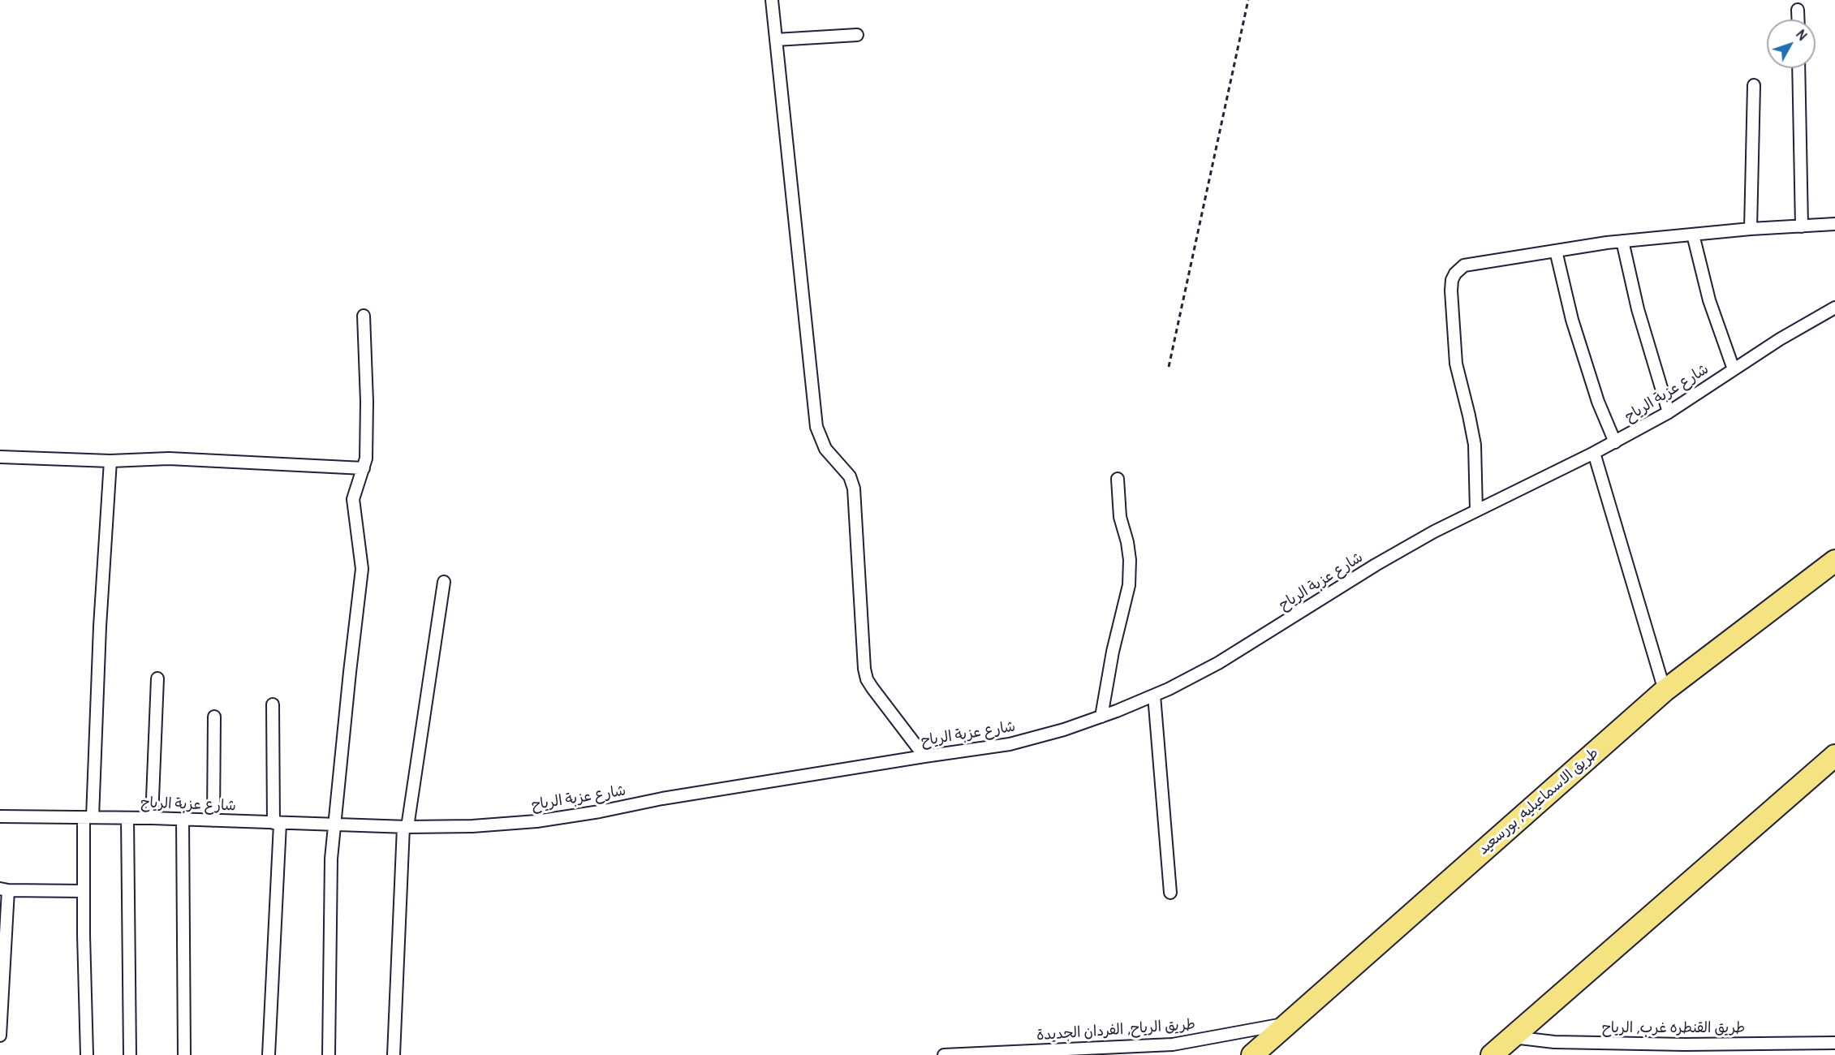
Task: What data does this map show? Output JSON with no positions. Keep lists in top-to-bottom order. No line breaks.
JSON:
{"streets":{"highway":["طريق الاسماعيليه, بورسعيد"],"street":["شارع عزبة الرياح","طريق القنطره غرب, الرياح","طريق الرياح, الفردان الجديدة"]},"crossings":[["طريق الاسماعيليه, بورسعيد","طريق الرياح, الفردان الجديدة"]],"north":"top right"}
